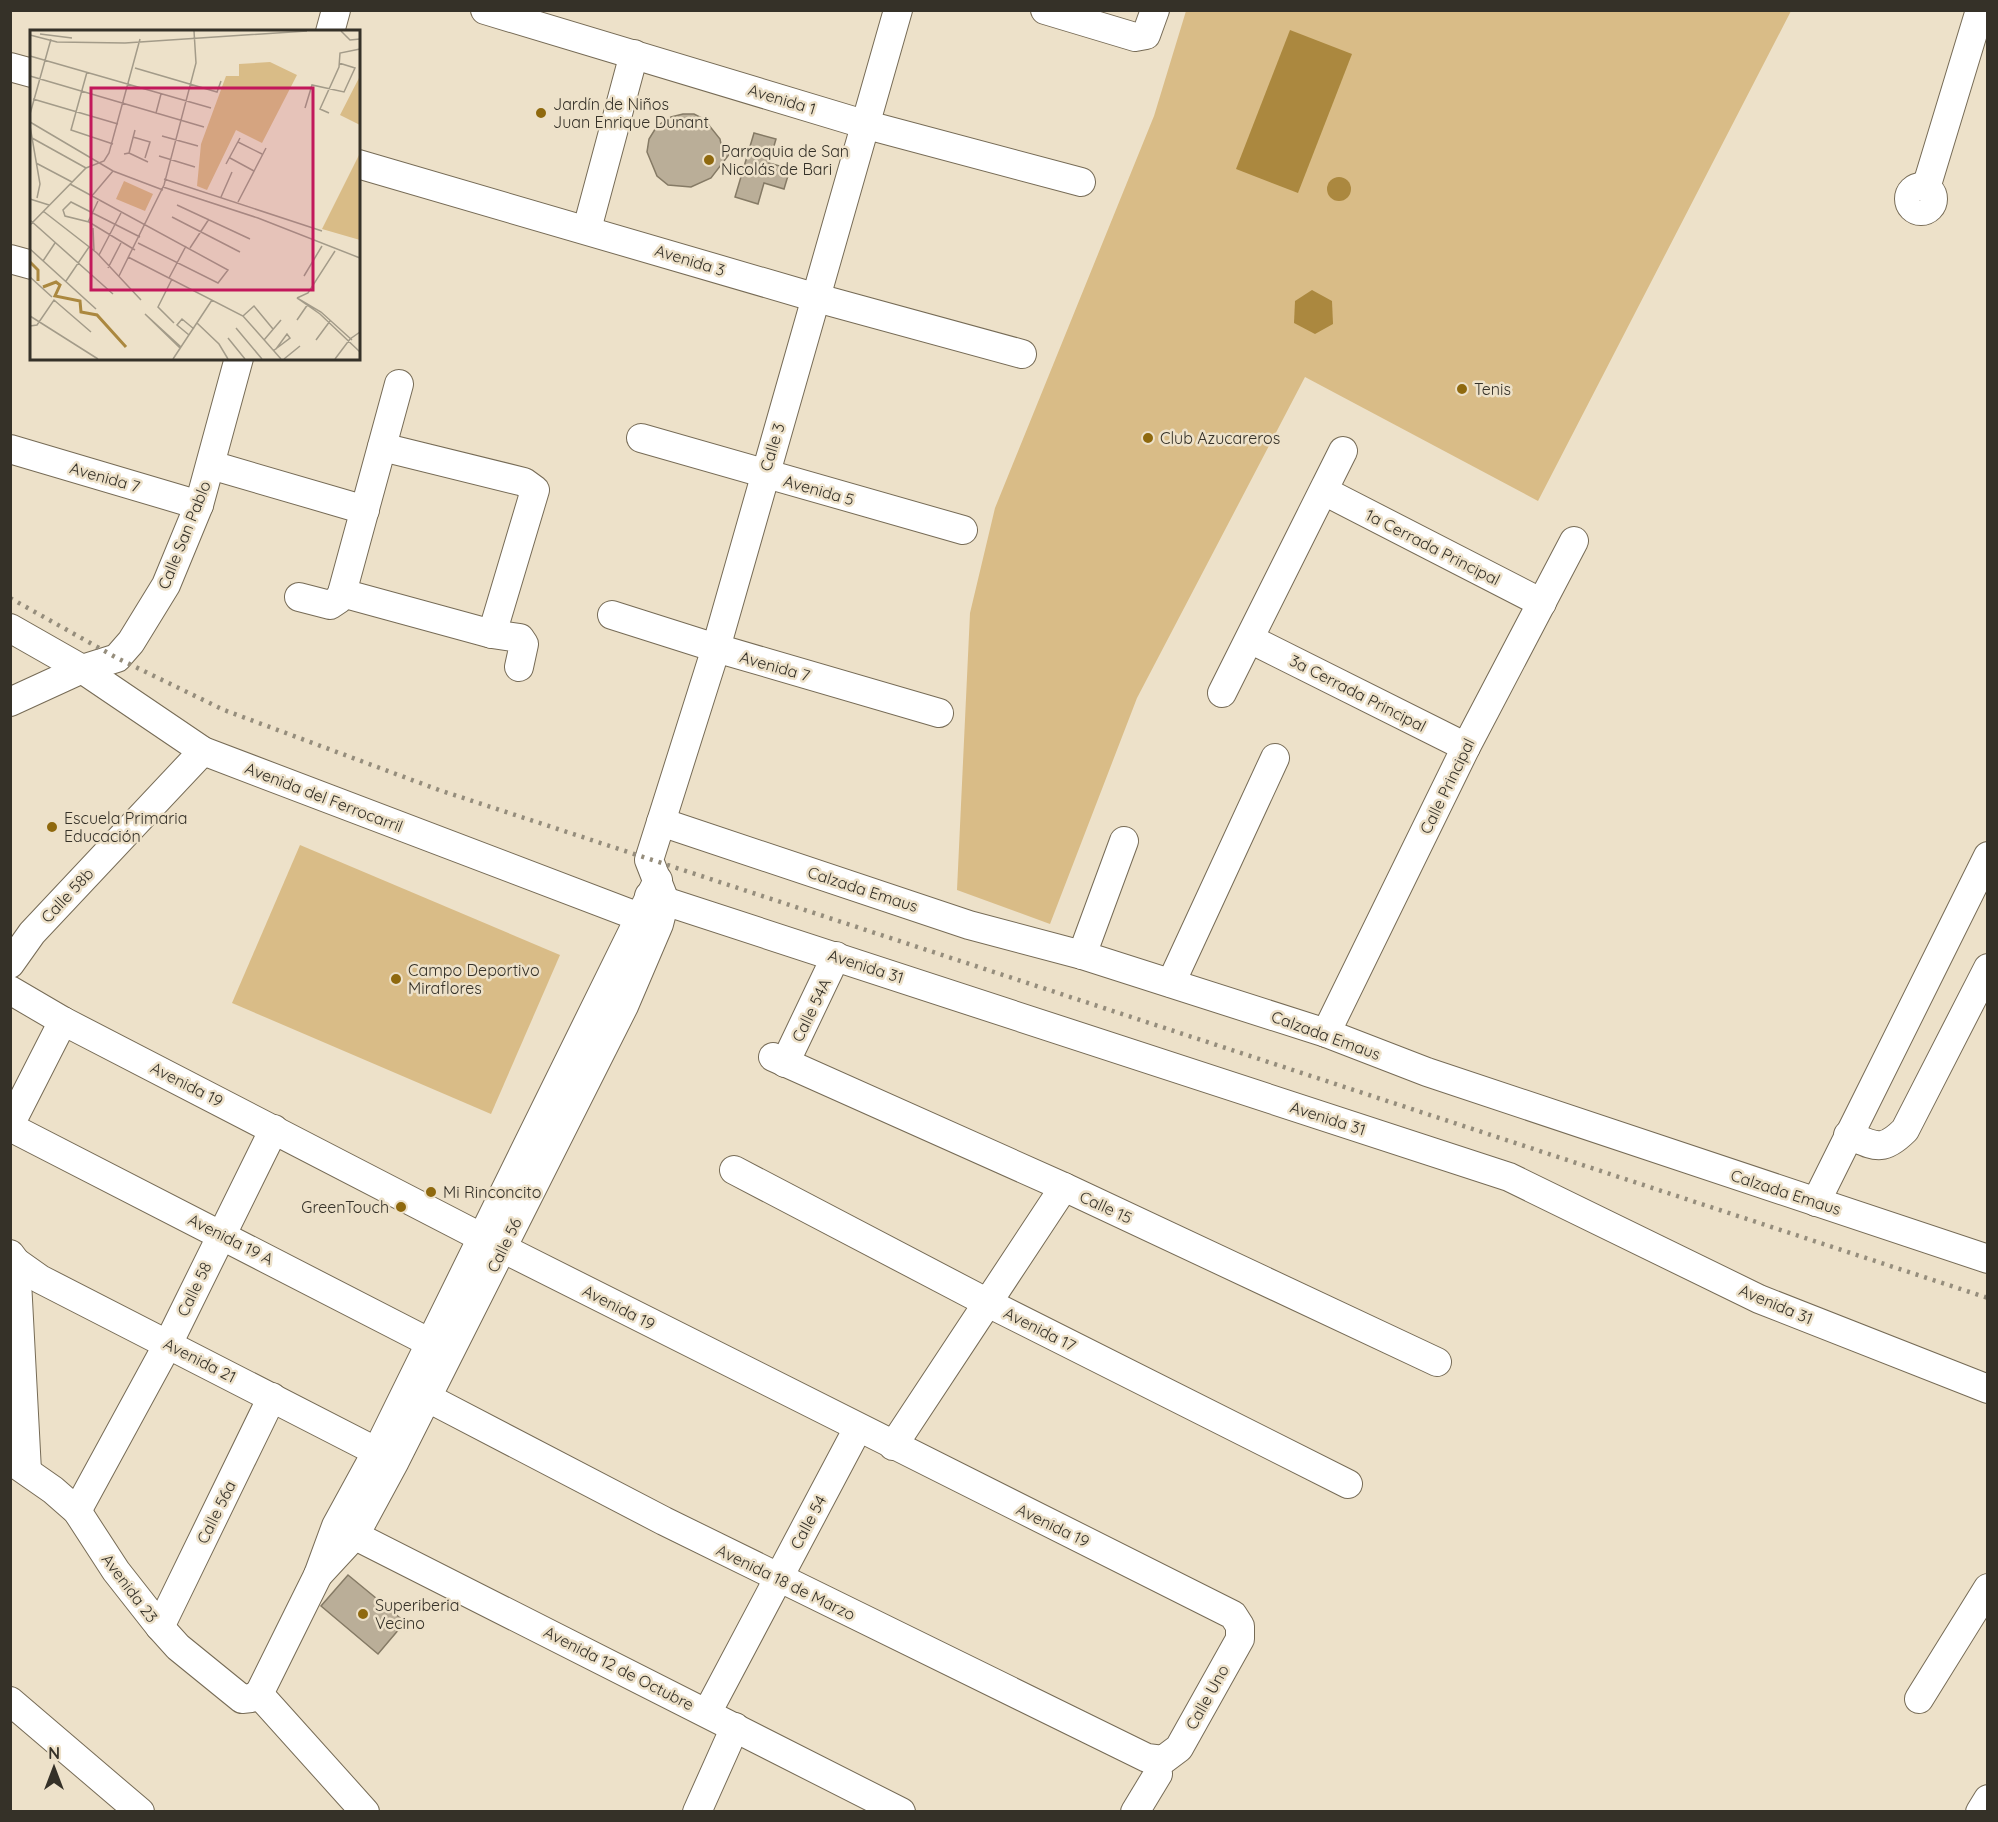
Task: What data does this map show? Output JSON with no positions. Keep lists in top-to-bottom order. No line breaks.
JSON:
{"streets":{"street":["Avenida 1","Avenida 3","Calle 3","Avenida 7","Avenida 5","Calle San Pablo","1a Cerrada Principal","3a Cerrada Principal","Calle Principal","Avenida del Ferrocarril","Calzada Emaus","Calle 58b","Avenida 31","Calle 54A","Avenida 19","Calle 15","Avenida 19 A","Calle 56","Calle 58","Avenida 17","Avenida 21","Calle 56a","Calle 54","Avenida 18 de Marzo","Avenida 23","Avenida 12 de Octubre","Calle Uno"]},"crossings":[["Avenida 1","Calle 3"],["Avenida 3","Calle 3"],["Calle 3","Avenida 7"],["Calle 3","Avenida 5"],["Calle 3","Avenida del Ferrocarril"],["Calle 3","Calzada Emaus"],["Calle 3","Avenida 31"],["Calle 3","Calle 56"],["Avenida 7","Calle San Pablo"],["Calle San Pablo","Avenida del Ferrocarril"],["1a Cerrada Principal","Calle Principal"],["3a Cerrada Principal","Calle Principal"],["Calle Principal","Calzada Emaus"],["Avenida del Ferrocarril","Calle 58b"],["Avenida del Ferrocarril","Avenida 31"],["Avenida del Ferrocarril","Calle 56"],["Avenida 31","Calle 54A"],["Avenida 31","Calle 56"],["Calle 54A","Calle 15"],["Avenida 19","Calle 56"],["Avenida 19","Calle 58"],["Avenida 19","Calle 54"],["Avenida 19","Calle Uno"],["Avenida 19 A","Calle 56"],["Avenida 19 A","Calle 58"],["Calle 56","Avenida 21"],["Calle 56","Avenida 18 de Marzo"],["Calle 56","Avenida 23"],["Calle 56","Avenida 12 de Octubre"],["Calle 58","Avenida 21"],["Calle 58","Avenida 23"],["Avenida 21","Calle 56a"],["Calle 56a","Avenida 23"],["Calle 54","Avenida 18 de Marzo"],["Calle 54","Avenida 12 de Octubre"],["Avenida 18 de Marzo","Calle Uno"]],"places":["Jardín de Niños Juan Enrique Dunant","Parroquia de San Nicolás de Bari","Tenis","Club Azucareros","Escuela Primaria Educación","Campo Deportivo Miraflores","Mi Rinconcito","GreenTouch","Superiberia Vecino"],"north":"top"}
